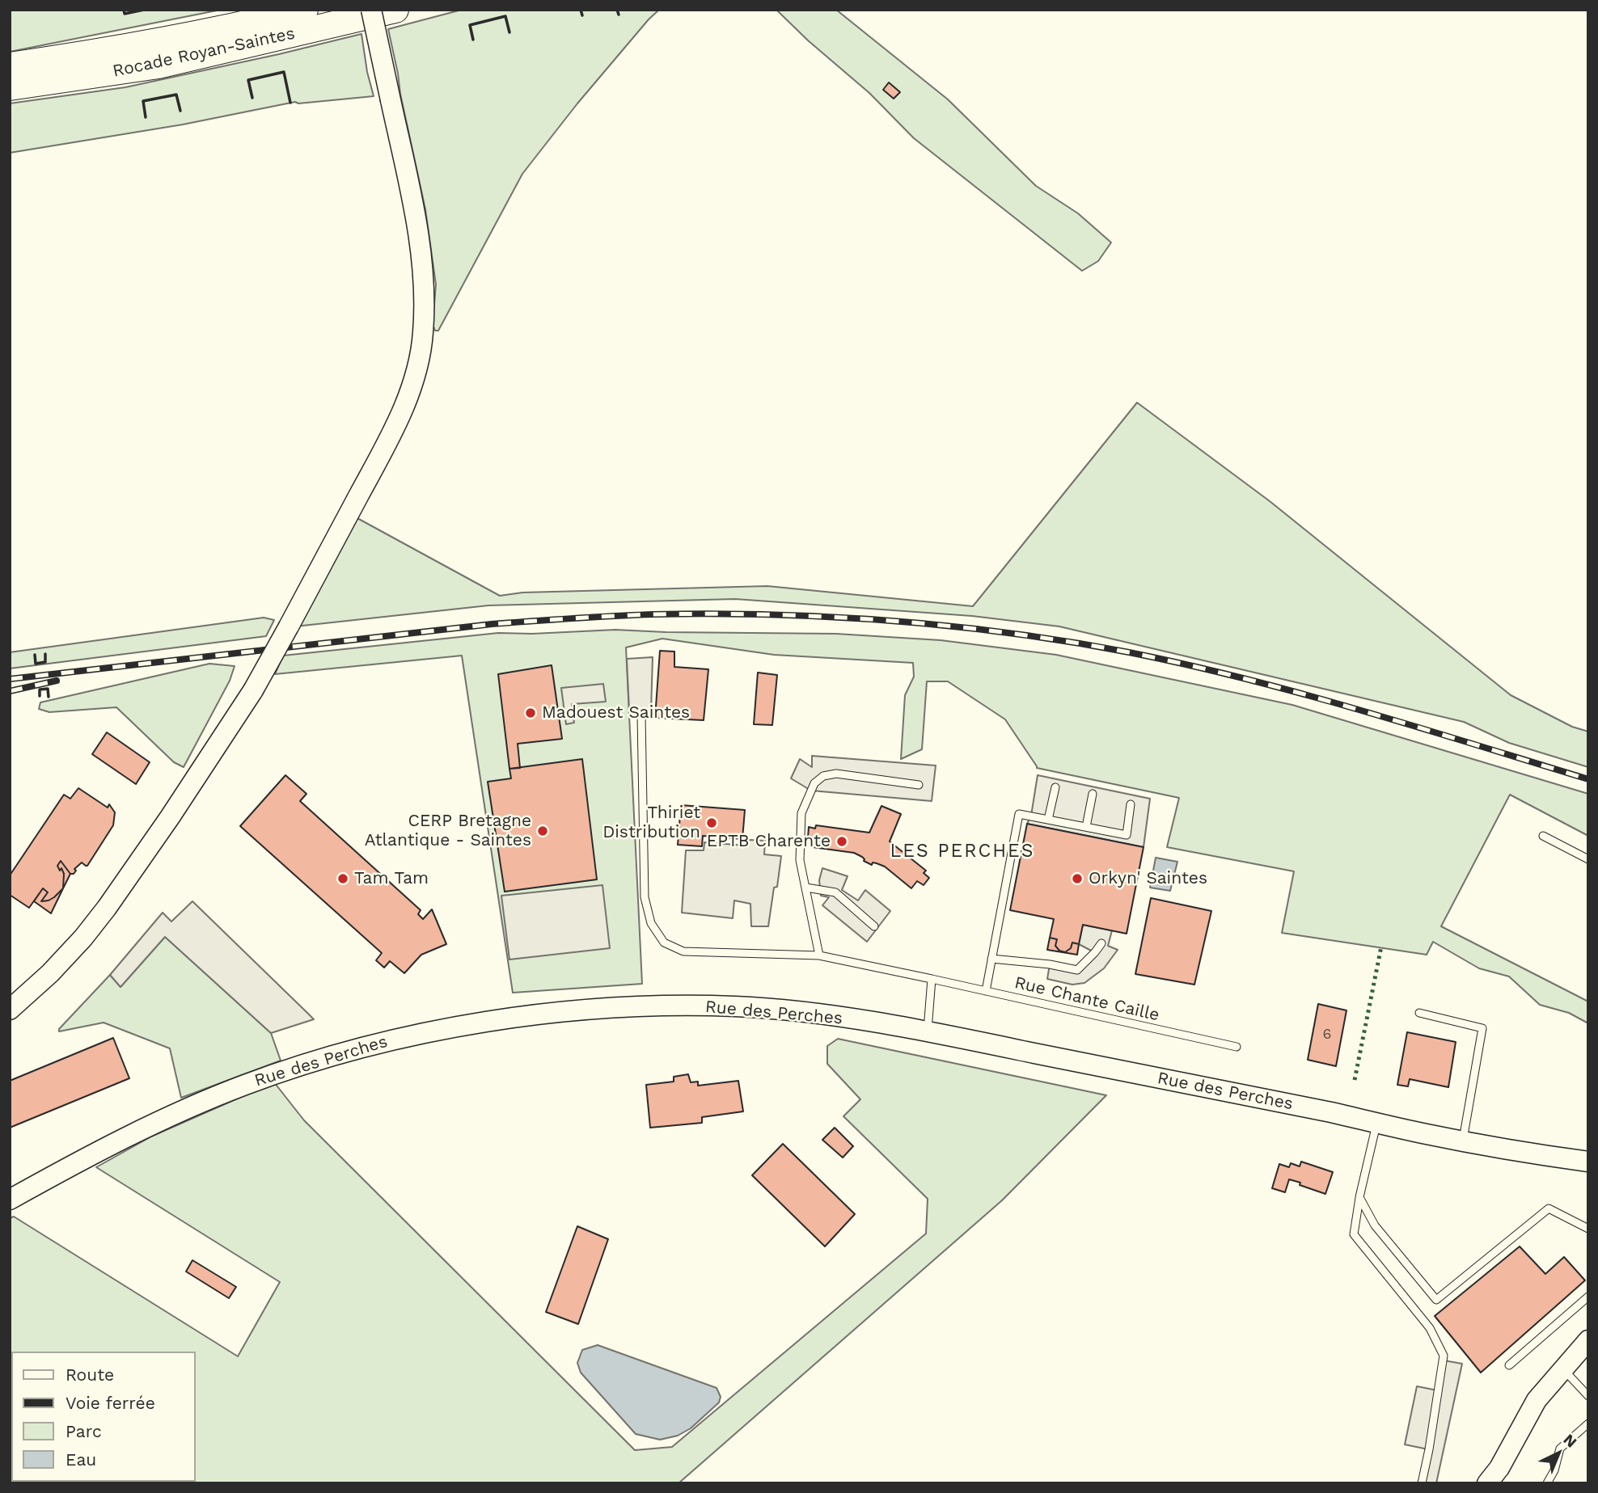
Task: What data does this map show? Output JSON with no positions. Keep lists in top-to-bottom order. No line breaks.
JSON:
{"streets":{"highway":["Rocade Royan-Saintes"],"street":["Rue des Perches"],"lane":["Rue Chante Caille"]},"districts":["LES PERCHES"],"places":["Madouest Saintes","Thiriet Distribution","CERP Bretagne Atlantique - Saintes","EPTB Charente","Tam Tam","Orkyn' Saintes"],"house_numbers":["6"],"legend":["Route","Voie ferrée","Parc","Eau"],"north":"top right"}
